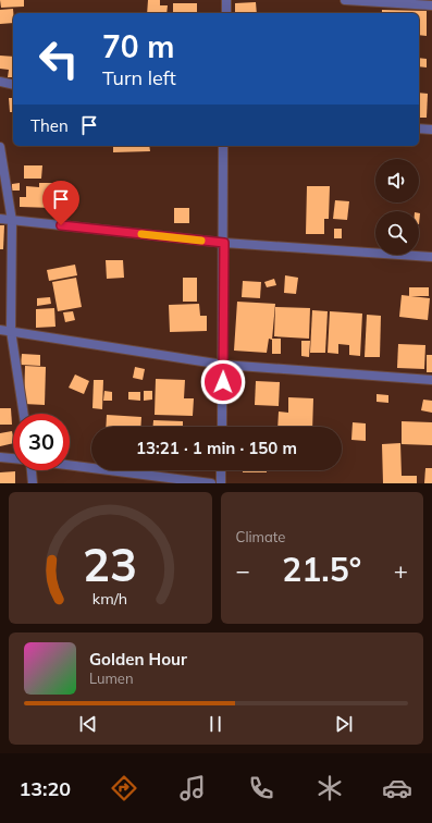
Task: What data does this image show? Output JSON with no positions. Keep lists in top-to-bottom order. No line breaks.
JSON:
{"page":{"turn":["70 m","Turn left"],"then":"Then","limit":"30","trip":"13:21 · 1 min · 150 m","tile":"Climate","heat":["−","21.5°","+"],"song":["Golden Hour","Lumen"],"tabs":"13:20","gauge":["23","km/h"]}}
